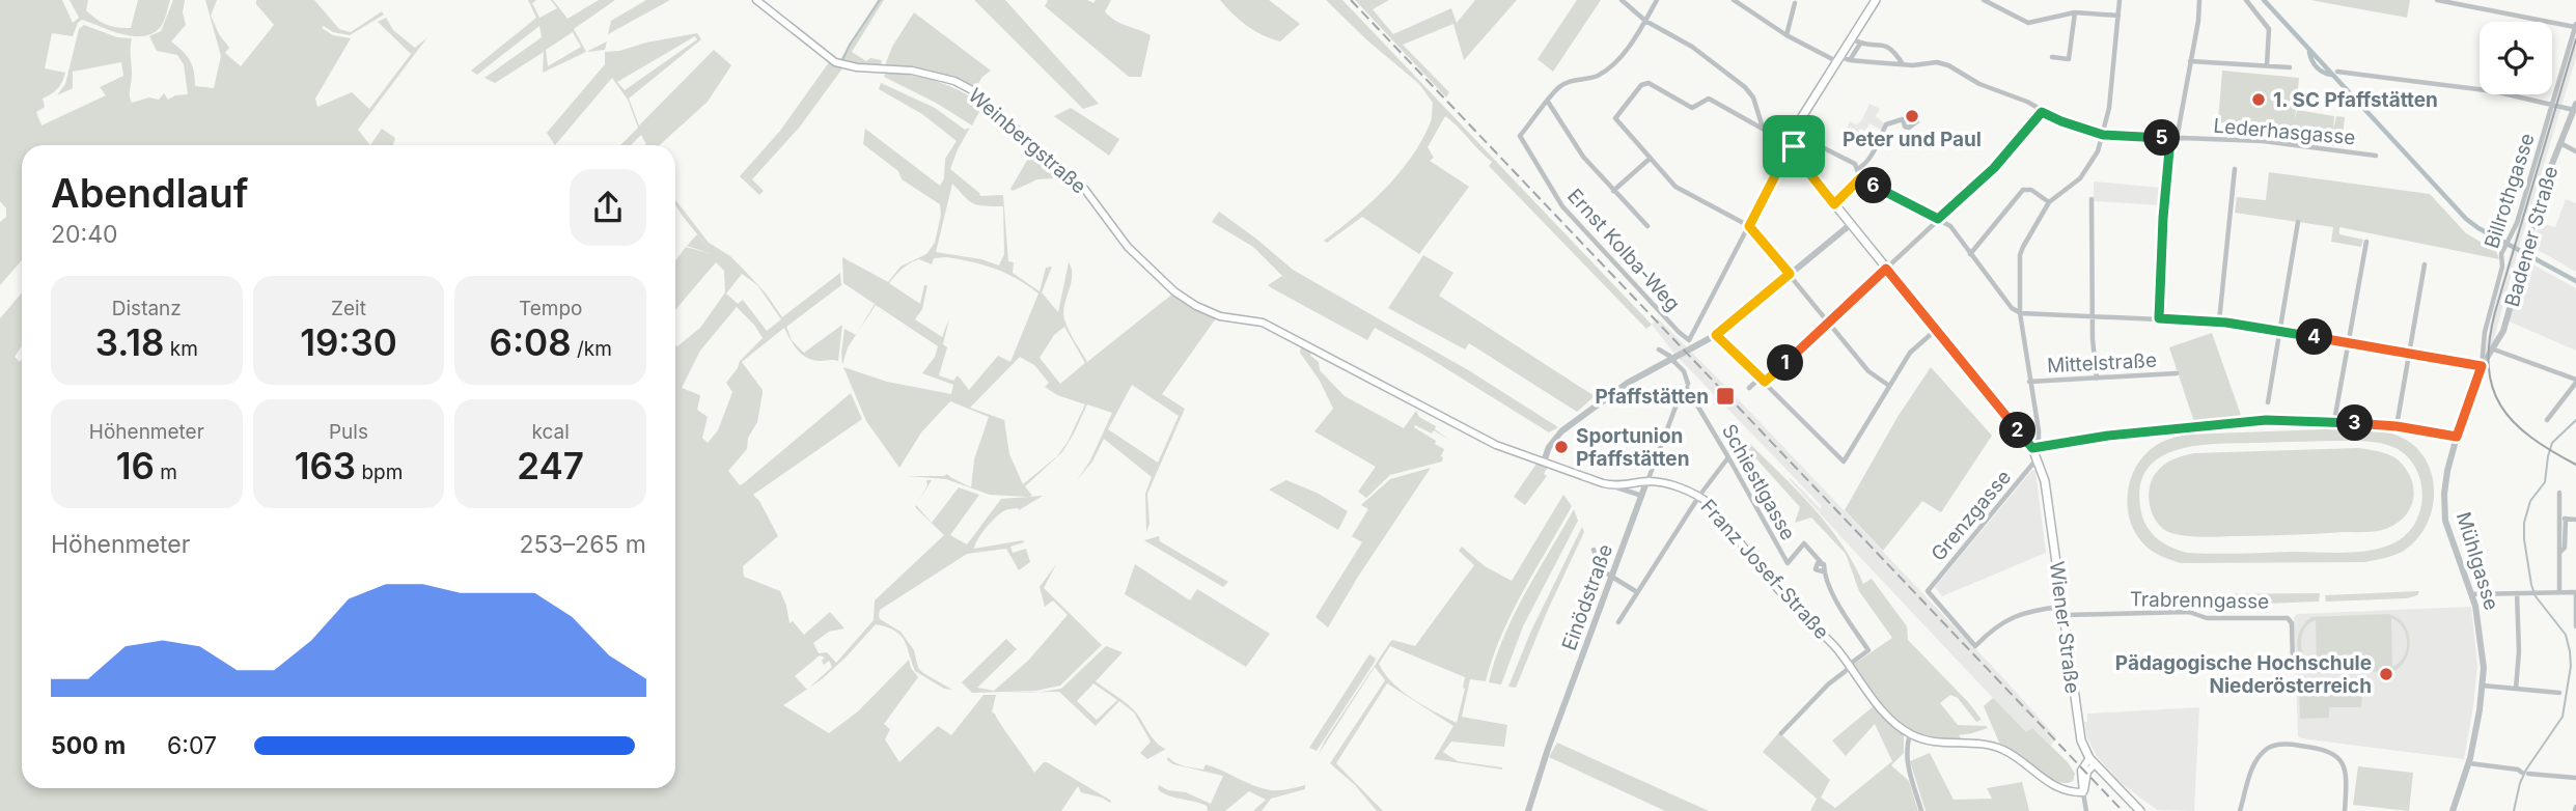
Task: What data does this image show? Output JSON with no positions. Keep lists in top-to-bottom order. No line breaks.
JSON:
{"streets":{"main road":["Weinbergstraße","Franz Josef-Straße","Wiener Straße"],"street":["Lederhasgasse","Billrothgasse","Badener Straße","Ernst Kolba-Weg","Mittelstraße","Schiestlgasse","Grenzgasse","Mühlgasse","Einödstraße","Trabrenngasse"]},"crossings":[["Weinbergstraße","Franz Josef-Straße"],["Billrothgasse","Badener Straße"],["Billrothgasse","Mühlgasse"],["Badener Straße","Mühlgasse"],["Schiestlgasse","Franz Josef-Straße"],["Schiestlgasse","Einödstraße"],["Grenzgasse","Trabrenngasse"],["Grenzgasse","Wiener Straße"],["Franz Josef-Straße","Einödstraße"],["Trabrenngasse","Wiener Straße"]],"places":{"other":["1. SC Pfaffstätten","Peter und Paul","Sportunion Pfaffstätten","Pädagogische Hochschule Niederösterreich"],"transit":["Pfaffstätten"]},"page":{"pins":["5","6","4","1","3","2"],"heading":["Abendlauf","20:40"],"stats":[["Distanz","3.18 km"],["Zeit","19:30"],["Tempo","6:08 /km"],["Höhenmeter","16 m"],["Puls","163 bpm"],["kcal","247"]],"chart":["Höhenmeter","253–265 m"],"list":[{"name":"500 m","note":"6:07"}]}}
